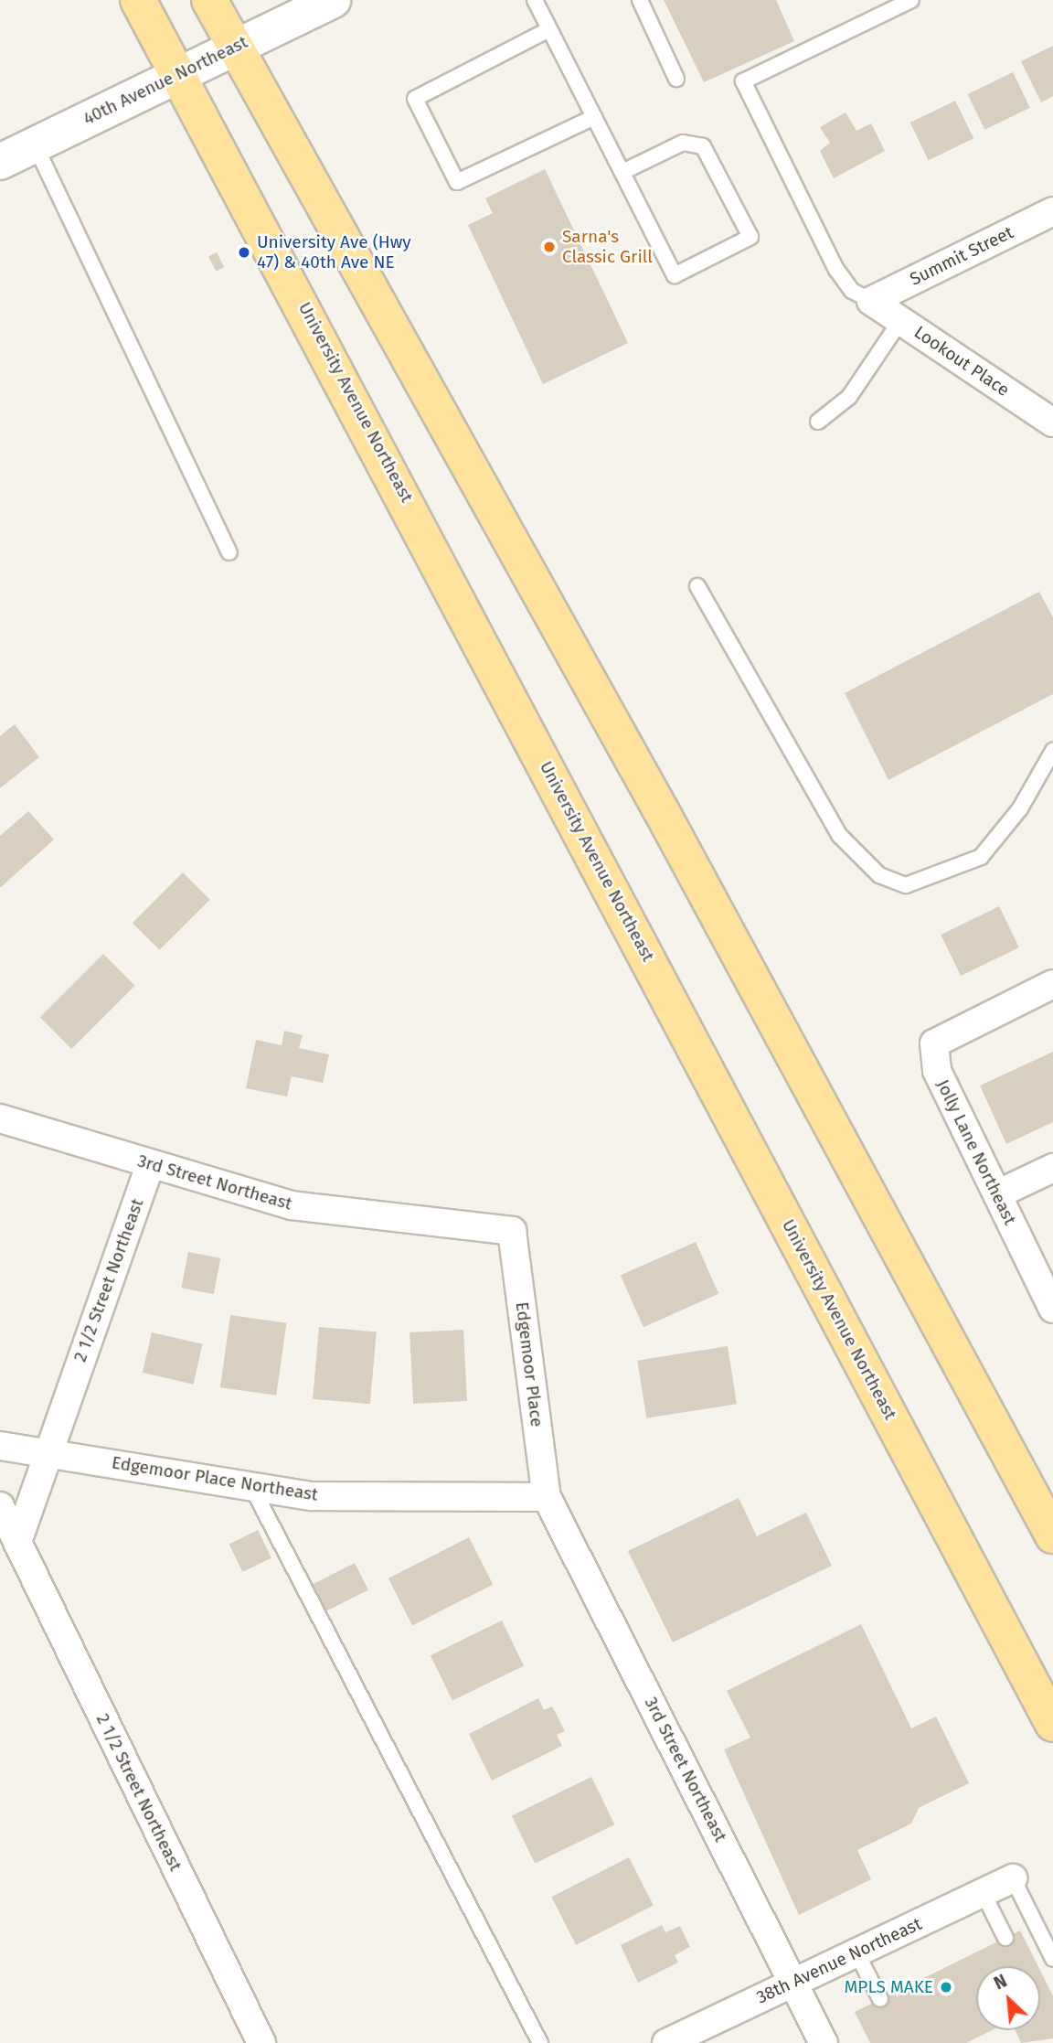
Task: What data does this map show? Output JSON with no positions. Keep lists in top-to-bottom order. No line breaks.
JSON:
{"streets":{"main road":["University Avenue Northeast"],"street":["40th Avenue Northeast","Summit Street","Lookout Place","Jolly Lane Northeast","3rd Street Northeast","2 1/2 Street Northeast","Edgemoor Place","Edgemoor Place Northeast","38th Avenue Northeast"]},"crossings":[["40th Avenue Northeast","University Avenue Northeast"],["Summit Street","Lookout Place"],["3rd Street Northeast","2 1/2 Street Northeast"],["3rd Street Northeast","Edgemoor Place"],["3rd Street Northeast","Edgemoor Place Northeast"],["3rd Street Northeast","38th Avenue Northeast"],["2 1/2 Street Northeast","Edgemoor Place Northeast"],["Edgemoor Place","Edgemoor Place Northeast"]],"places":["Sarna's Classic Grill","University Ave (Hwy 47) & 40th Ave NE","MPLS MAKE"],"north":"top left"}
